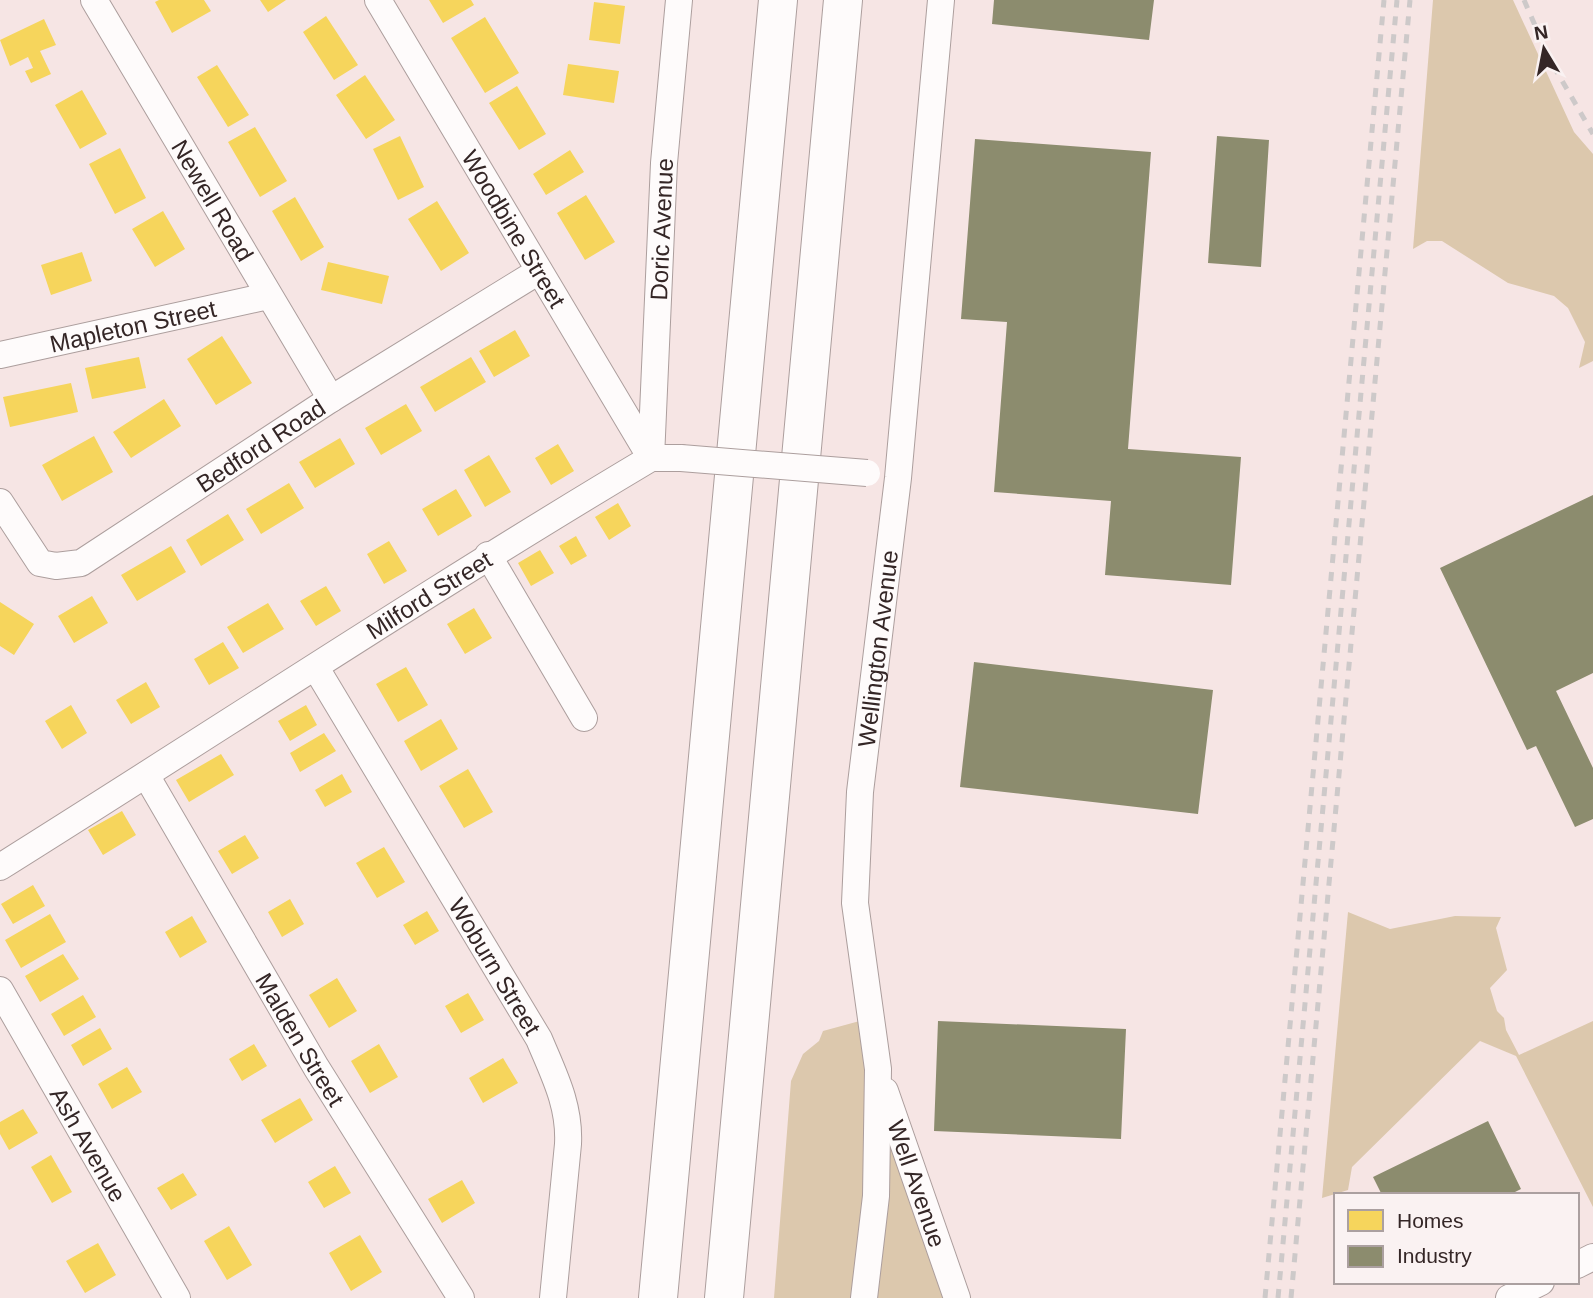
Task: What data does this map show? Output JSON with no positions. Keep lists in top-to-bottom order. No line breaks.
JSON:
{"streets":{"street":["Newell Road","Woodbine Street","Doric Avenue","Mapleton Street","Bedford Road","Milford Street","Wellington Avenue","Woburn Street","Malden Street","Ash Avenue","Well Avenue"]},"crossings":[["Newell Road","Mapleton Street"],["Newell Road","Bedford Road"],["Woodbine Street","Doric Avenue"],["Woodbine Street","Bedford Road"],["Woodbine Street","Milford Street"],["Doric Avenue","Milford Street"],["Milford Street","Woburn Street"],["Milford Street","Malden Street"],["Wellington Avenue","Well Avenue"]],"legend":["Homes","Industry"],"north":"top"}
